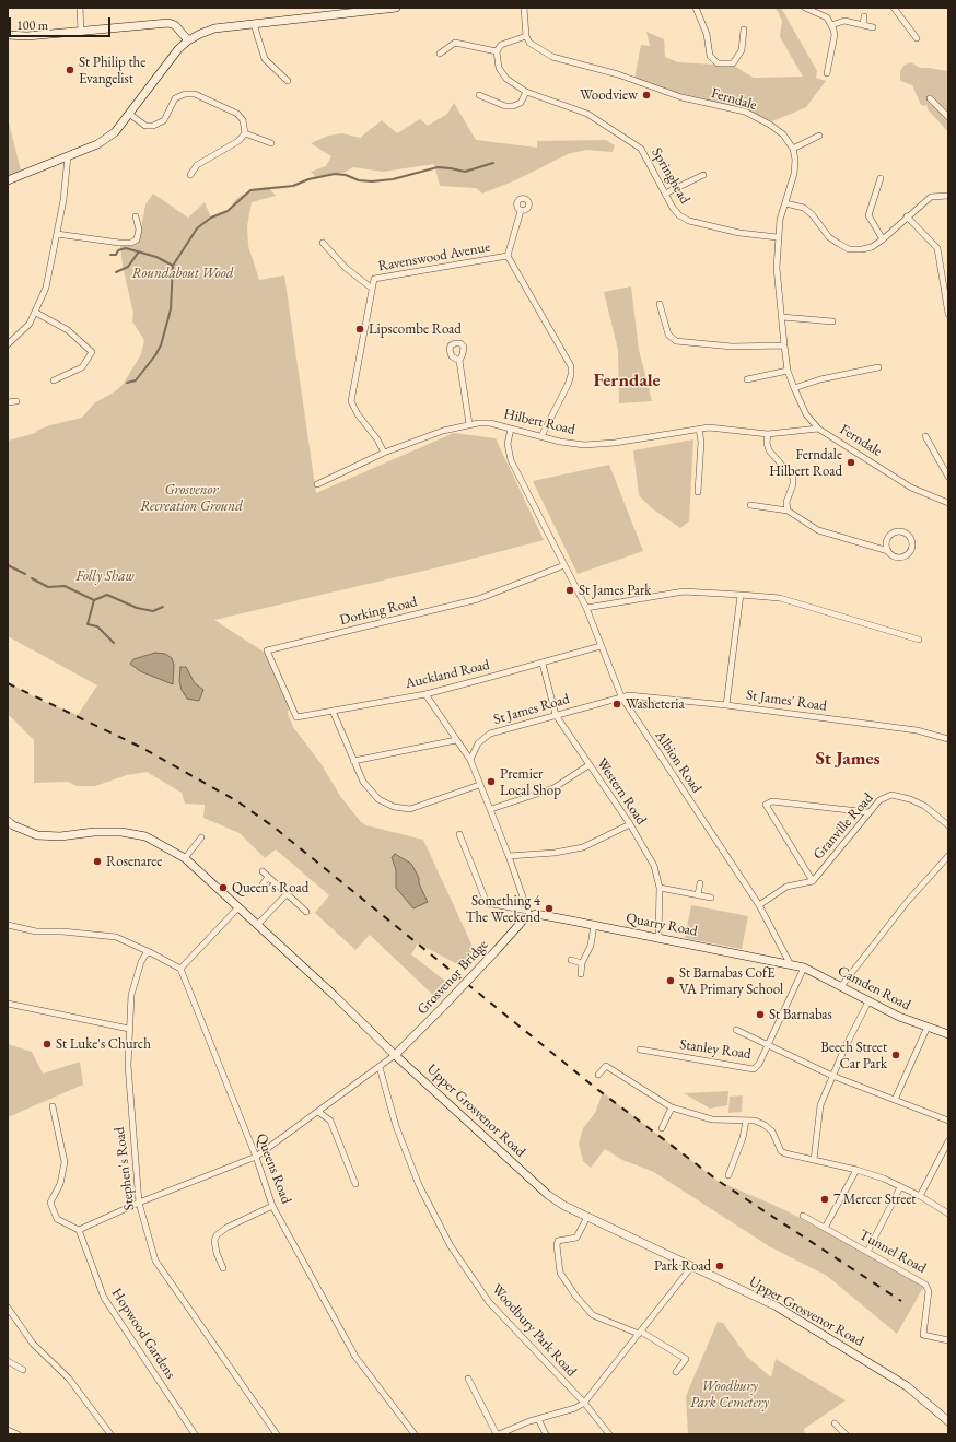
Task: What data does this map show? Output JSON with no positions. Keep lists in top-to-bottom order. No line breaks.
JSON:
{"streets":{"street":["Ferndale","Springhead","Ravenswood Avenue","Hilbert Road","Dorking Road","Auckland Road","St James' Road","St James Road","Albion Road","Western Road","Granville Road","Quarry Road","Grosvenor Bridge","Camden Road","Stanley Road","Upper Grosvenor Road","Stephen's Road","Queens Road","Tunnel Road","Woodbury Park Road","Hopwood Gardens"]},"crossings":[["Ferndale","Springhead"],["Ferndale","Hilbert Road"],["Ravenswood Avenue","Hilbert Road"],["Hilbert Road","Albion Road"],["Dorking Road","Auckland Road"],["Dorking Road","Albion Road"],["Auckland Road","Albion Road"],["Auckland Road","Western Road"],["St James' Road","St James Road"],["St James' Road","Albion Road"],["St James Road","Albion Road"],["St James Road","Western Road"],["Albion Road","Granville Road"],["Albion Road","Quarry Road"],["Albion Road","Camden Road"],["Western Road","Quarry Road"],["Quarry Road","Grosvenor Bridge"],["Quarry Road","Camden Road"],["Grosvenor Bridge","Upper Grosvenor Road"],["Camden Road","Stanley Road"]],"districts":["Ferndale","St James"],"parks":["Roundabout Wood","Grosvenor Recreation Ground","Folly Shaw","Woodbury Park Cemetery"],"places":["St Philip the Evangelist","Woodview","Lipscombe Road","Ferndale Hilbert Road","St James Park","Washeteria","Premier Local Shop","Rosenaree","Queen's Road","Something 4 The Weekend","St Barnabas CofE VA Primary School","St Barnabas","St Luke's Church","Beech Street Car Park","7 Mercer Street","Park Road"],"scale_bar":"100 m"}
